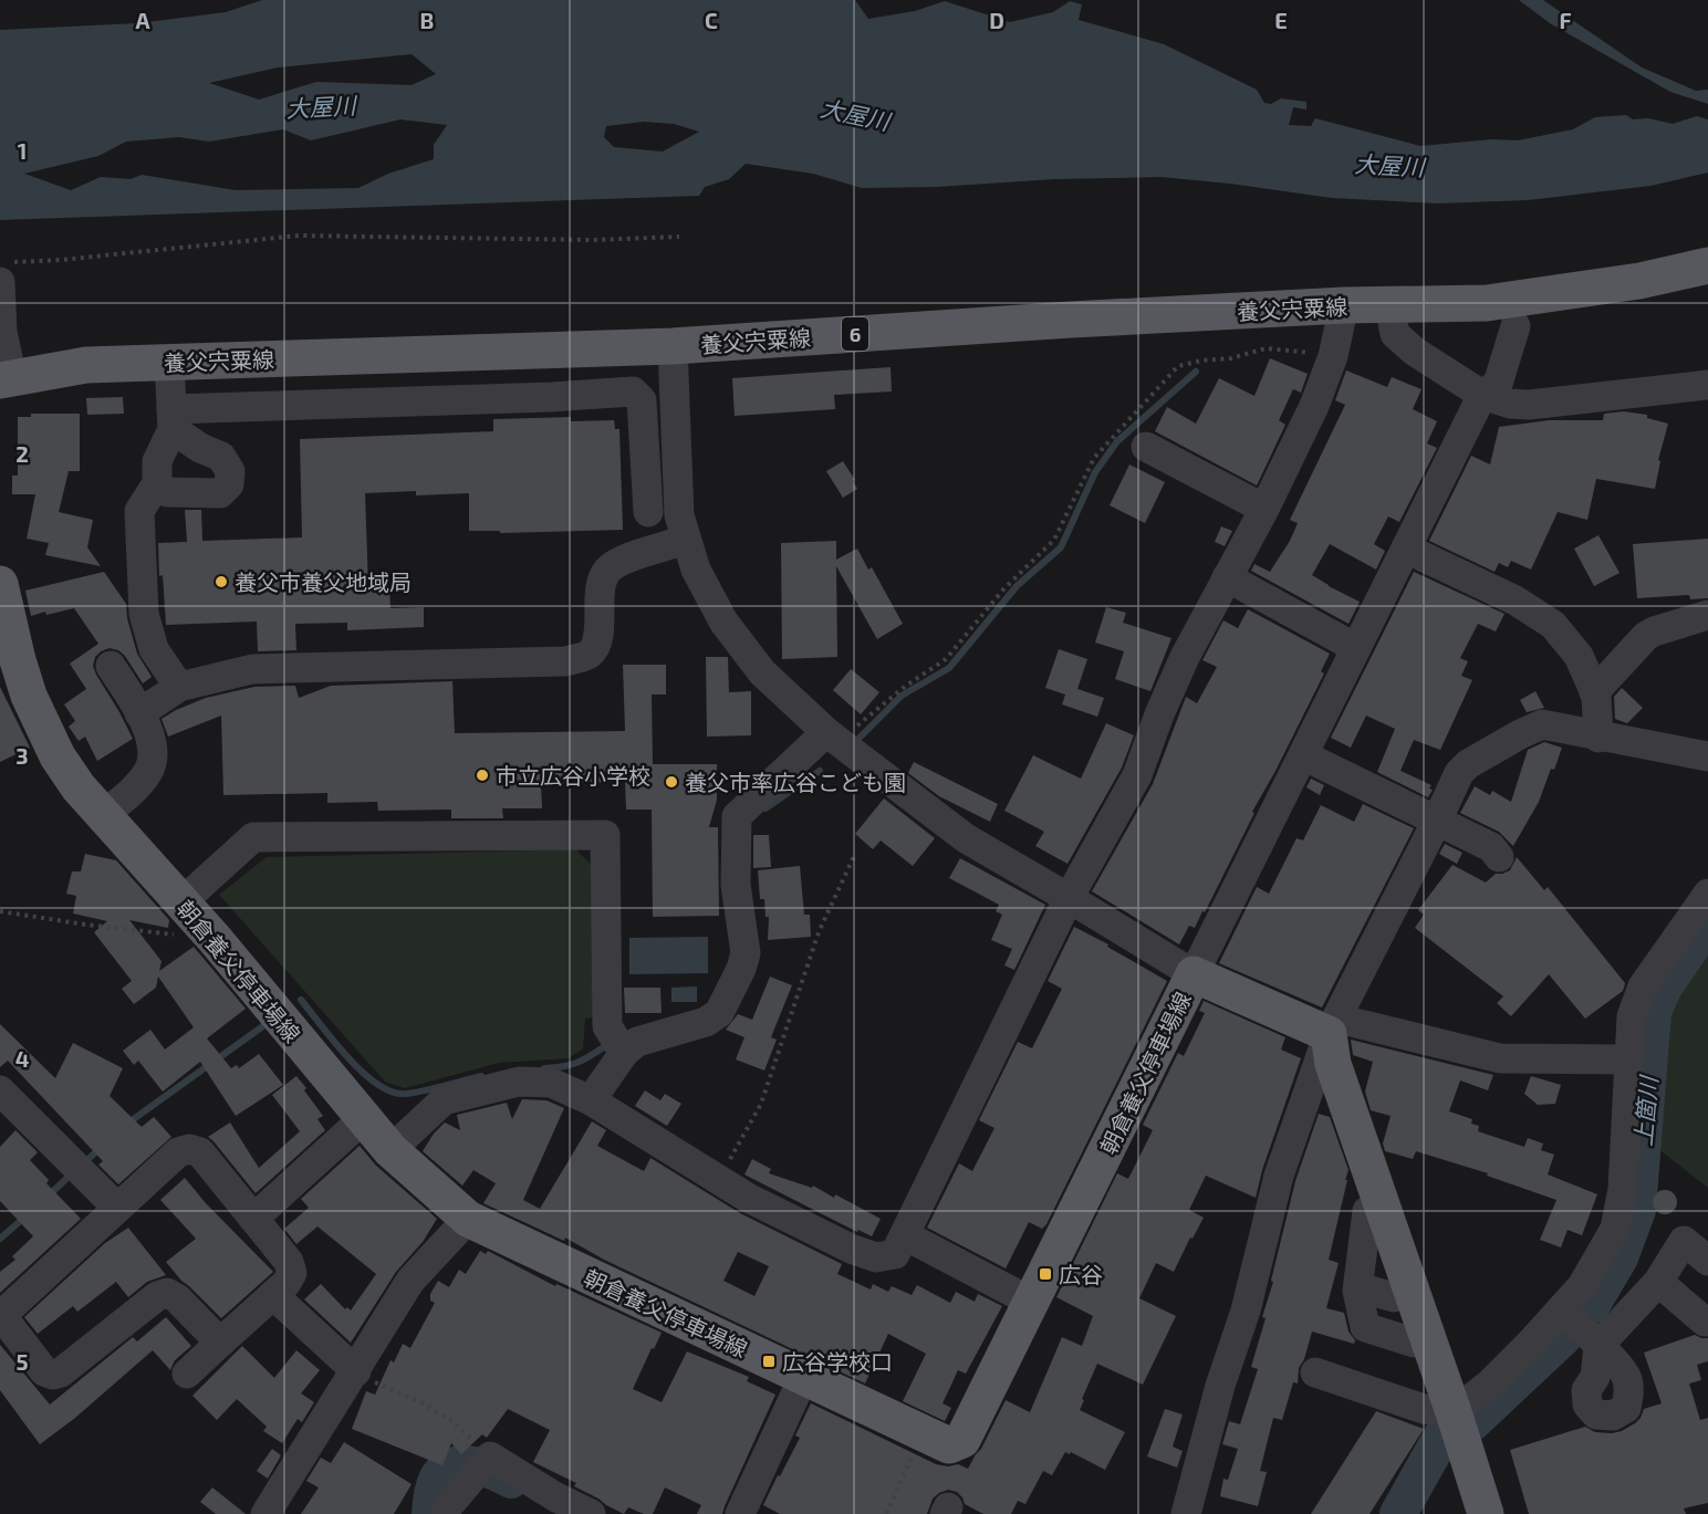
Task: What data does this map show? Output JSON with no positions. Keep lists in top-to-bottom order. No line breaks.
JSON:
{"streets":{"main road":["養父宍粟線","6","朝倉養父停車場線"]},"water":["大屋川","上箇川"],"places":{"other":["養父市養父地域局","市立広谷小学校","養父市率広谷こども園"],"transit":["広谷","広谷学校口"]},"grid":{"columns":["A","B","C","D","E","F"],"rows":["1","2","3","4","5"]}}
